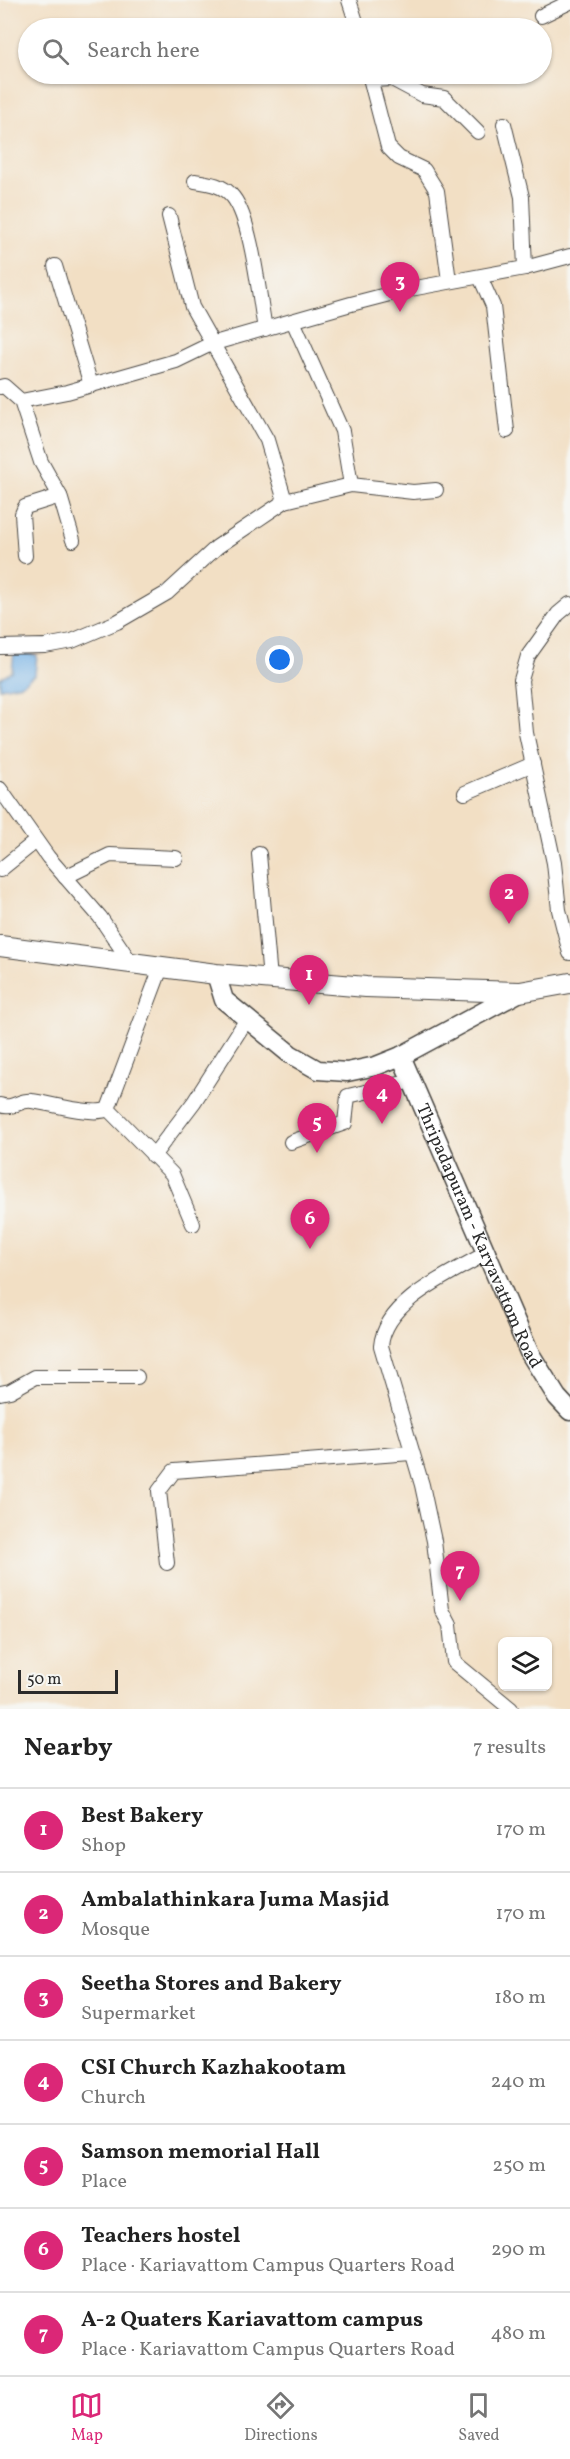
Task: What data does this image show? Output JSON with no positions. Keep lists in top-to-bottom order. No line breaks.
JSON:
{"streets":{"main road":["Thripadapuram - Karyavattom Road"]},"scale_bar":"50 m","page":{"search":"Search here","pins":["3","2","1","4","5","6","7"],"scale":"50 m","heading":["Nearby","7 results"],"list":[{"mark":"1","name":"Best Bakery","note":"Shop","value":"170 m"},{"mark":"2","name":"Ambalathinkara Juma Masjid","note":"Mosque","value":"170 m"},{"mark":"3","name":"Seetha Stores and Bakery","note":"Supermarket","value":"180 m"},{"mark":"4","name":"CSI Church Kazhakootam","note":"Church","value":"240 m"},{"mark":"5","name":"Samson memorial Hall","note":"Place","value":"250 m"},{"mark":"6","name":"Teachers hostel","note":"Place · Kariavattom Campus Quarters Road","value":"290 m"},{"mark":"7","name":"A-2 Quaters Kariavattom campus","note":"Place · Kariavattom Campus Quarters Road","value":"480 m"}],"nav":["Map","Directions","Saved"]}}
